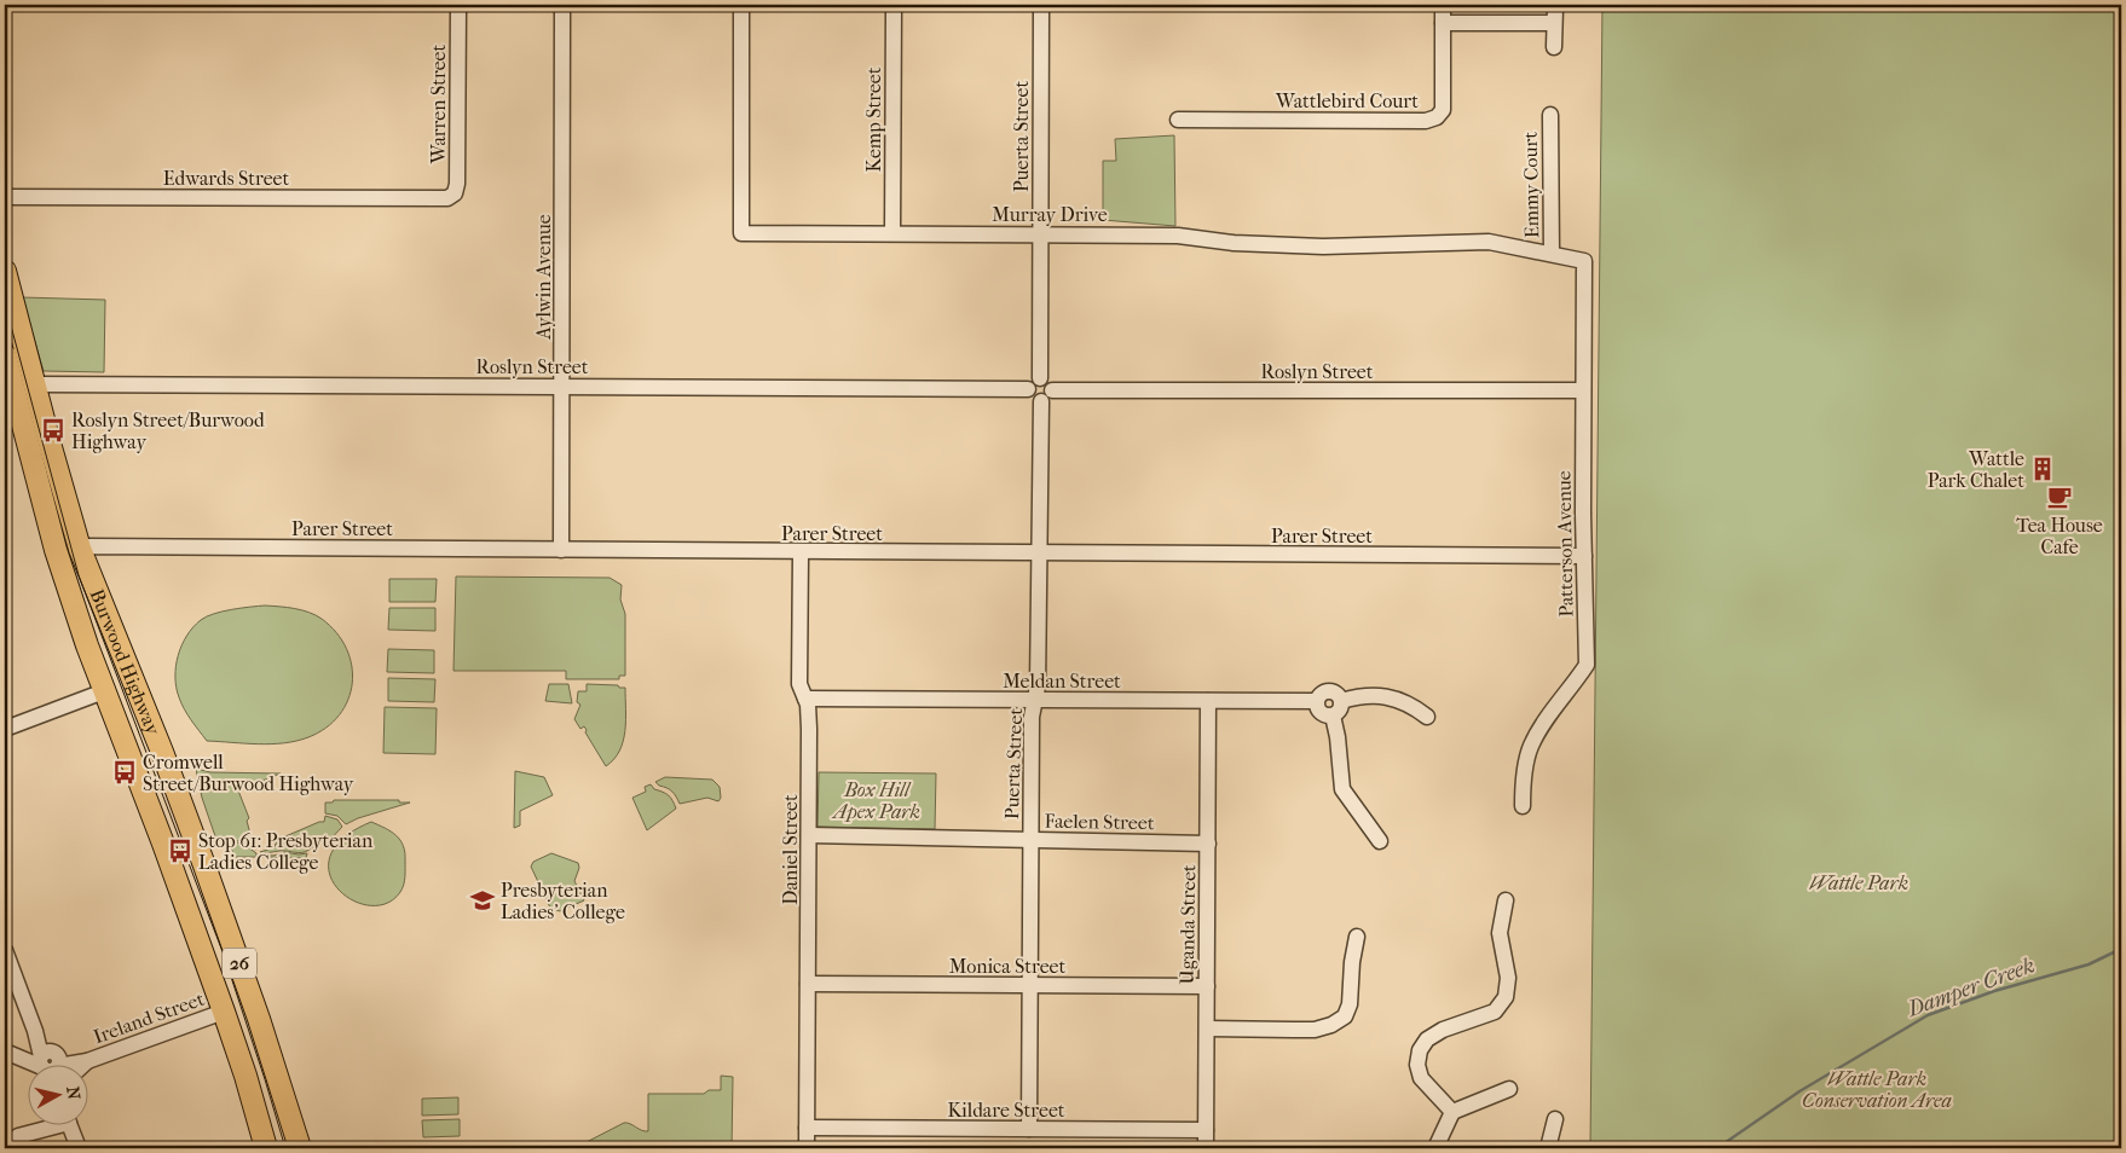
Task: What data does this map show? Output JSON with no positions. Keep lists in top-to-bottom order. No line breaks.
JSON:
{"streets":{"highway":["Burwood Highway","26"],"street":["Wattlebird Court","Warren Street","Kemp Street","Puerta Street","Edwards Street","Emmy Court","Murray Drive","Aylwin Avenue","Roslyn Street","Parer Street","Patterson Avenue","Meldan Street","Faelen Street","Daniel Street","Uganda Street","Monica Street","Ireland Street","Kildare Street"]},"crossings":[["Warren Street","Edwards Street"],["Kemp Street","Murray Drive"],["Puerta Street","Murray Drive"],["Puerta Street","Roslyn Street"],["Puerta Street","Parer Street"],["Puerta Street","Meldan Street"],["Puerta Street","Faelen Street"],["Puerta Street","Monica Street"],["Puerta Street","Kildare Street"],["Emmy Court","Murray Drive"],["Murray Drive","Patterson Avenue"],["Aylwin Avenue","Roslyn Street"],["Aylwin Avenue","Parer Street"],["Roslyn Street","Patterson Avenue"],["Roslyn Street","Burwood Highway"],["Parer Street","Patterson Avenue"],["Parer Street","Burwood Highway"],["Parer Street","Daniel Street"],["Burwood Highway","Ireland Street"],["Meldan Street","Daniel Street"],["Meldan Street","Uganda Street"],["Faelen Street","Daniel Street"],["Faelen Street","Uganda Street"],["Daniel Street","Monica Street"],["Daniel Street","Kildare Street"],["Uganda Street","Monica Street"],["Uganda Street","Kildare Street"]],"water":["Damper Creek"],"parks":["Box Hill Apex Park","Wattle Park","Wattle Park Conservation Area"],"places":{"bus stop":["Roslyn Street/Burwood Highway","Cromwell Street/Burwood Highway","Stop 61: Presbyterian Ladies College"],"building":["Wattle Park Chalet"],"cafe":["Tea House Cafe"],"school or university":["Presbyterian Ladies' College"]},"north":"right"}
